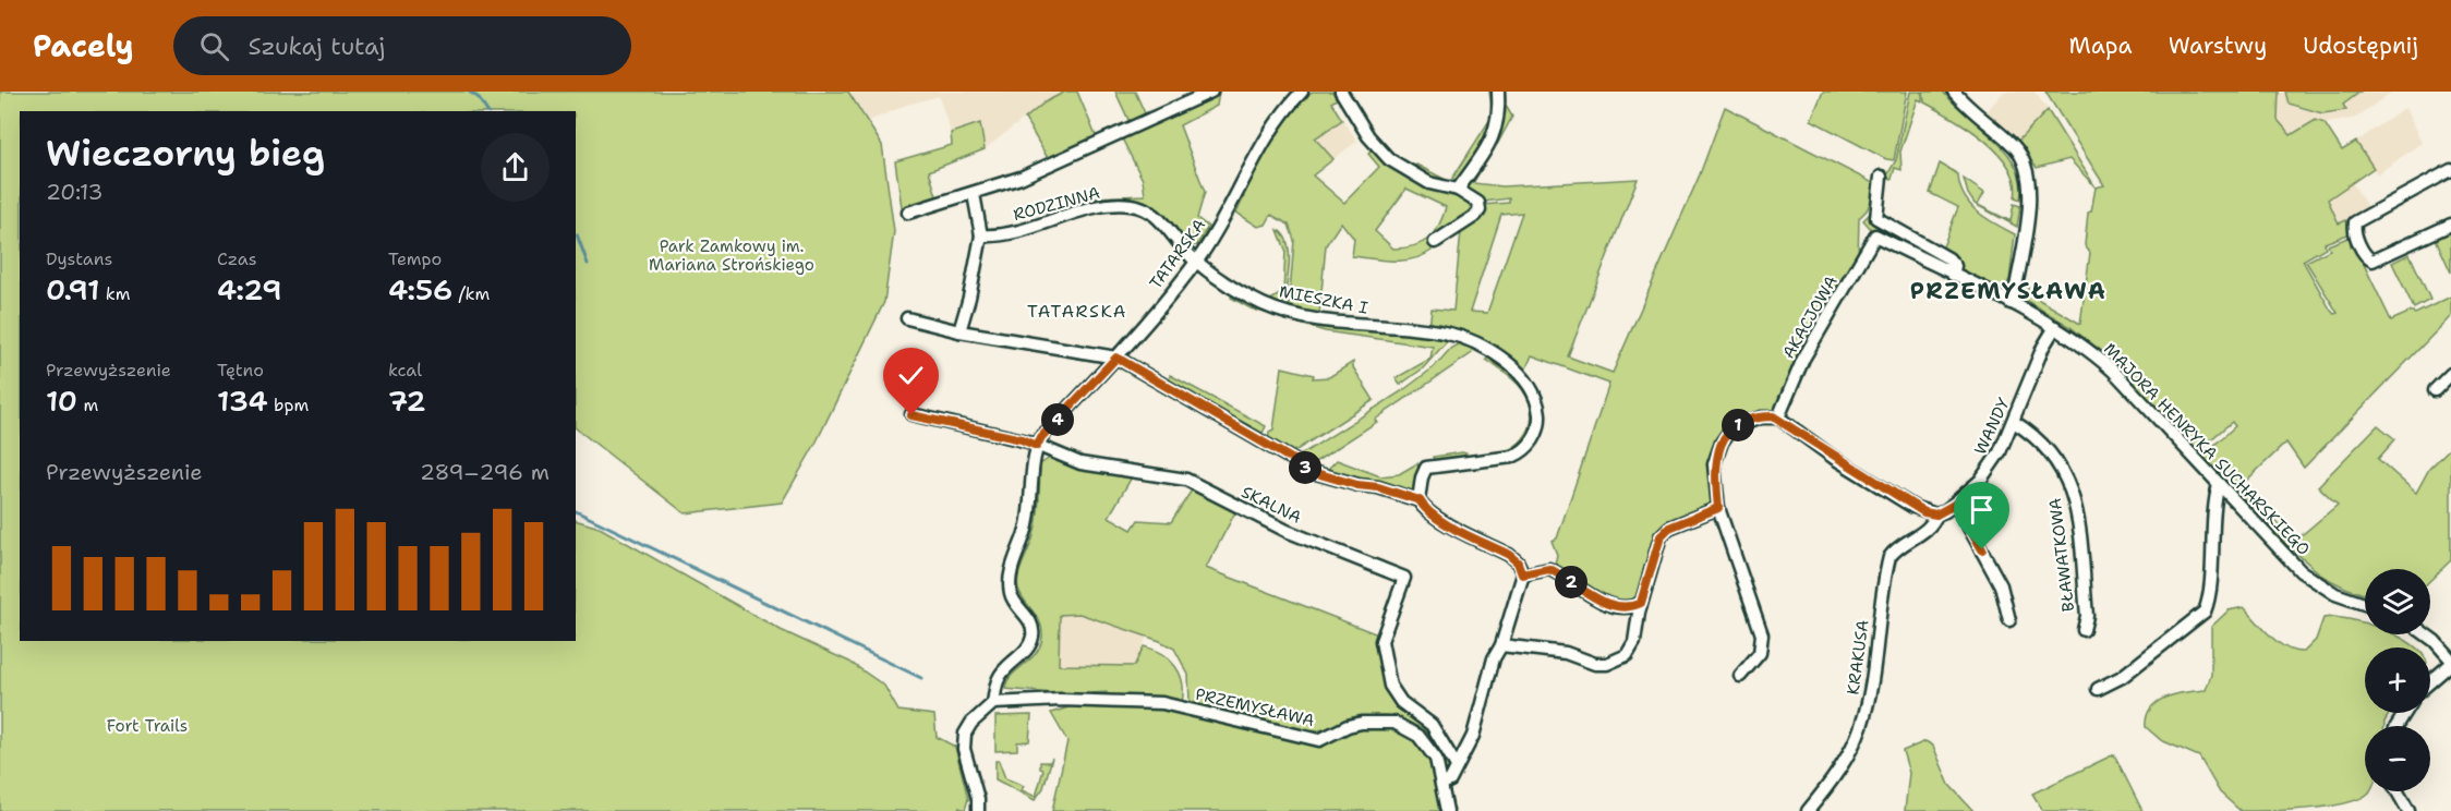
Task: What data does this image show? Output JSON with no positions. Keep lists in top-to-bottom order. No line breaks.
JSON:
{"streets":{"street":["RODZINNA","TATARSKA","MIESZKA I","AKACJOWA","WANDY","MAJORA HENRYKA SUCHARSKIEGO","SKALNA","BŁAWATKOWA","KRAKUSA","PRZEMYSŁAWA"]},"crossings":[["RODZINNA","TATARSKA"],["RODZINNA","MIESZKA I"],["TATARSKA","MIESZKA I"],["TATARSKA","SKALNA"],["AKACJOWA","MAJORA HENRYKA SUCHARSKIEGO"],["WANDY","MAJORA HENRYKA SUCHARSKIEGO"],["WANDY","BŁAWATKOWA"],["WANDY","KRAKUSA"]],"districts":["PRZEMYSŁAWA","TATARSKA"],"parks":["Park Zamkowy im. Mariana Strońskiego","Fort Trails"],"page":{"header":"Pacely","search":"Szukaj tutaj","nav":["Mapa","Warstwy","Udostępnij"],"heading":["Wieczorny bieg","20:13"],"stats":[["Dystans","0.91 km"],["Czas","4:29"],["Tempo","4:56 /km"],["Przewyższenie","10 m"],["Tętno","134 bpm"],["kcal","72"]],"pins":["4","1","3","2"],"chart":["Przewyższenie","289–296 m"],"map_buttons":["+","−"]}}
